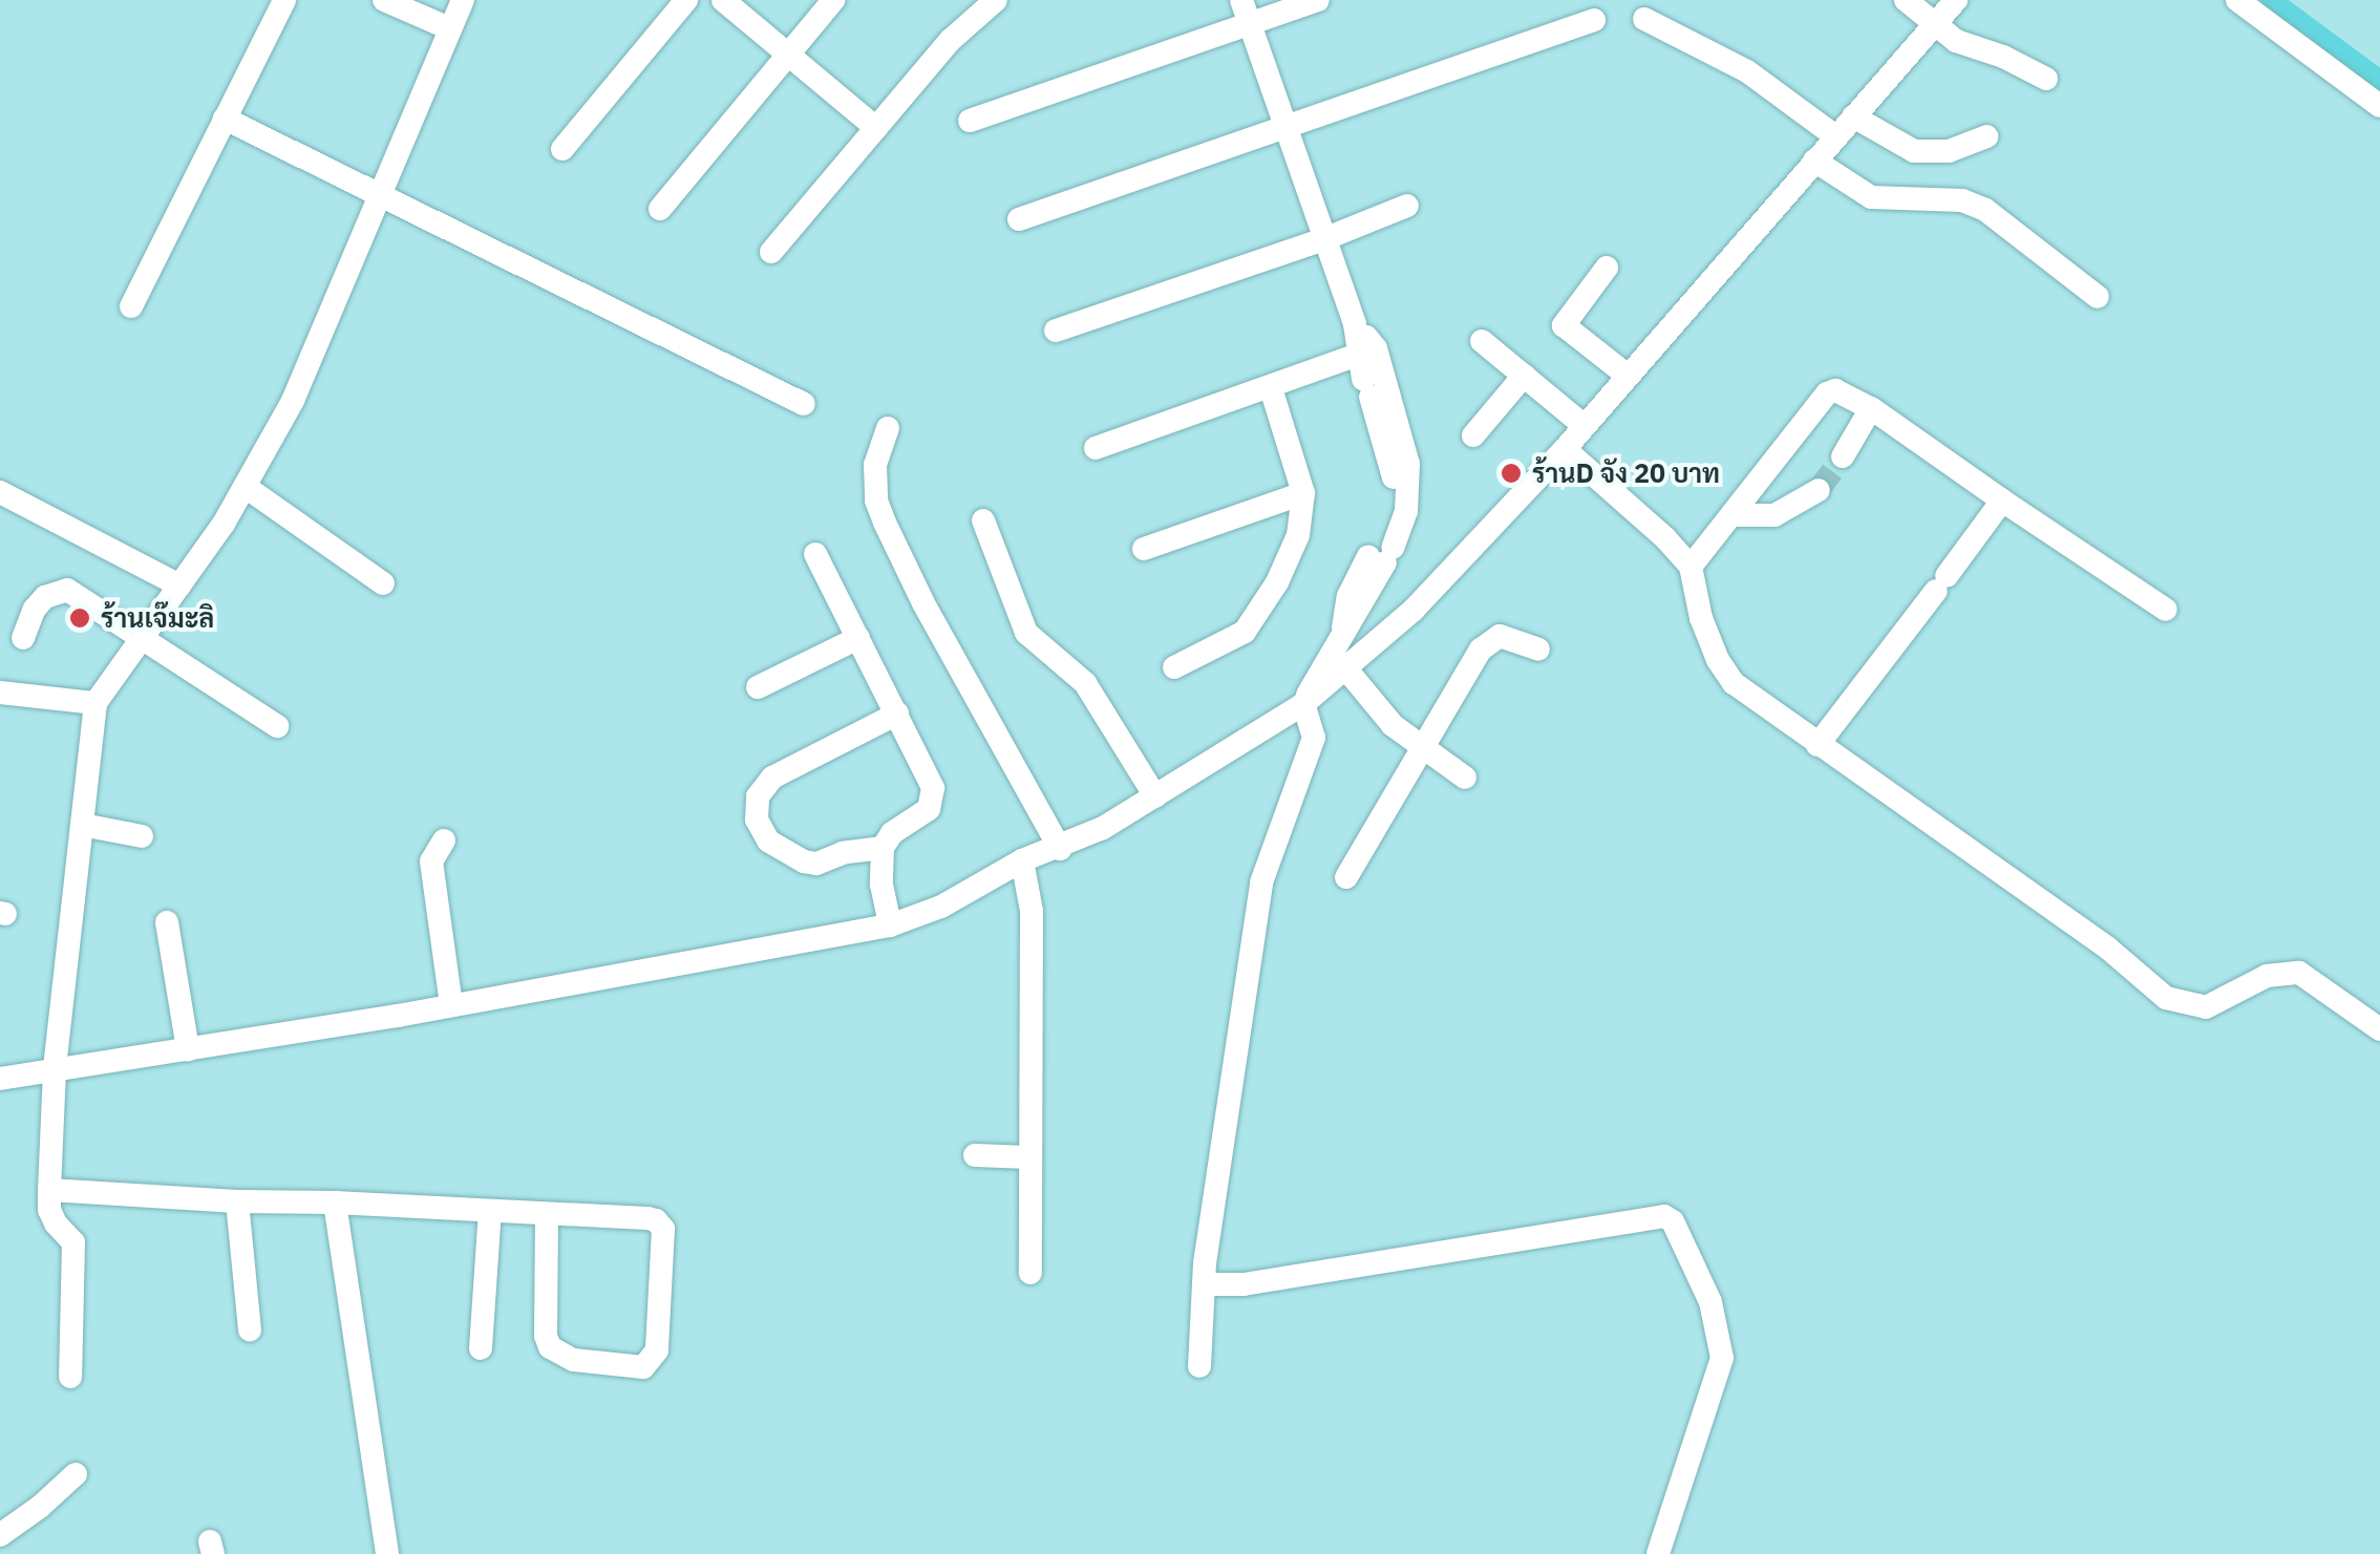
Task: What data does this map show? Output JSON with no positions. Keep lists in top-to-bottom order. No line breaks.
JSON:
{"places":["ร้านD จัง 20 บาท","ร้านเจ๊มะลิ"]}
